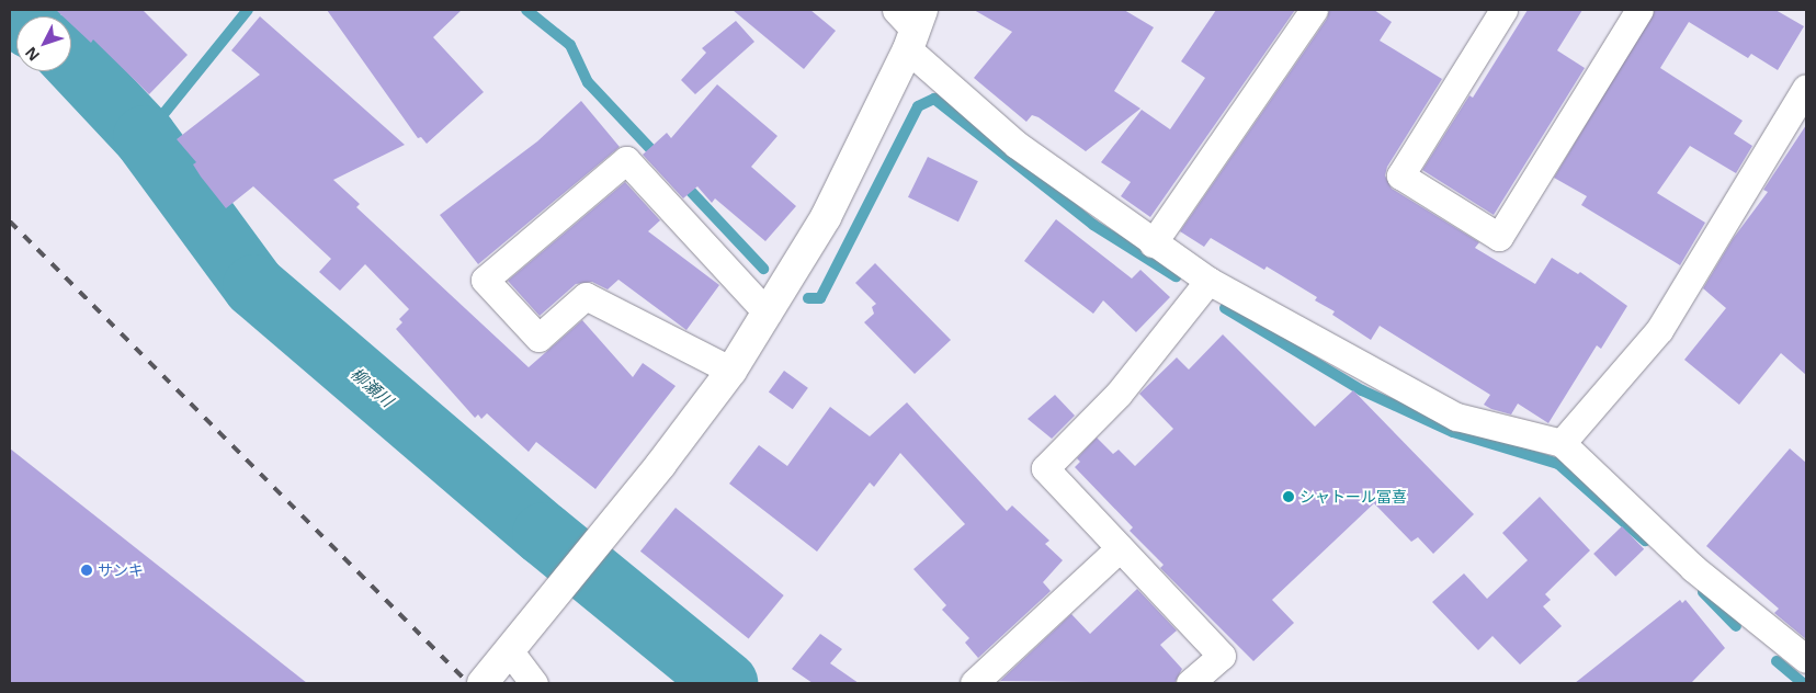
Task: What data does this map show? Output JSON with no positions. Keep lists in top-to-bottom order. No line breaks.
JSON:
{"water":["柳瀬川"],"places":["シャトール冨喜","サンキ"],"north":"bottom left"}
